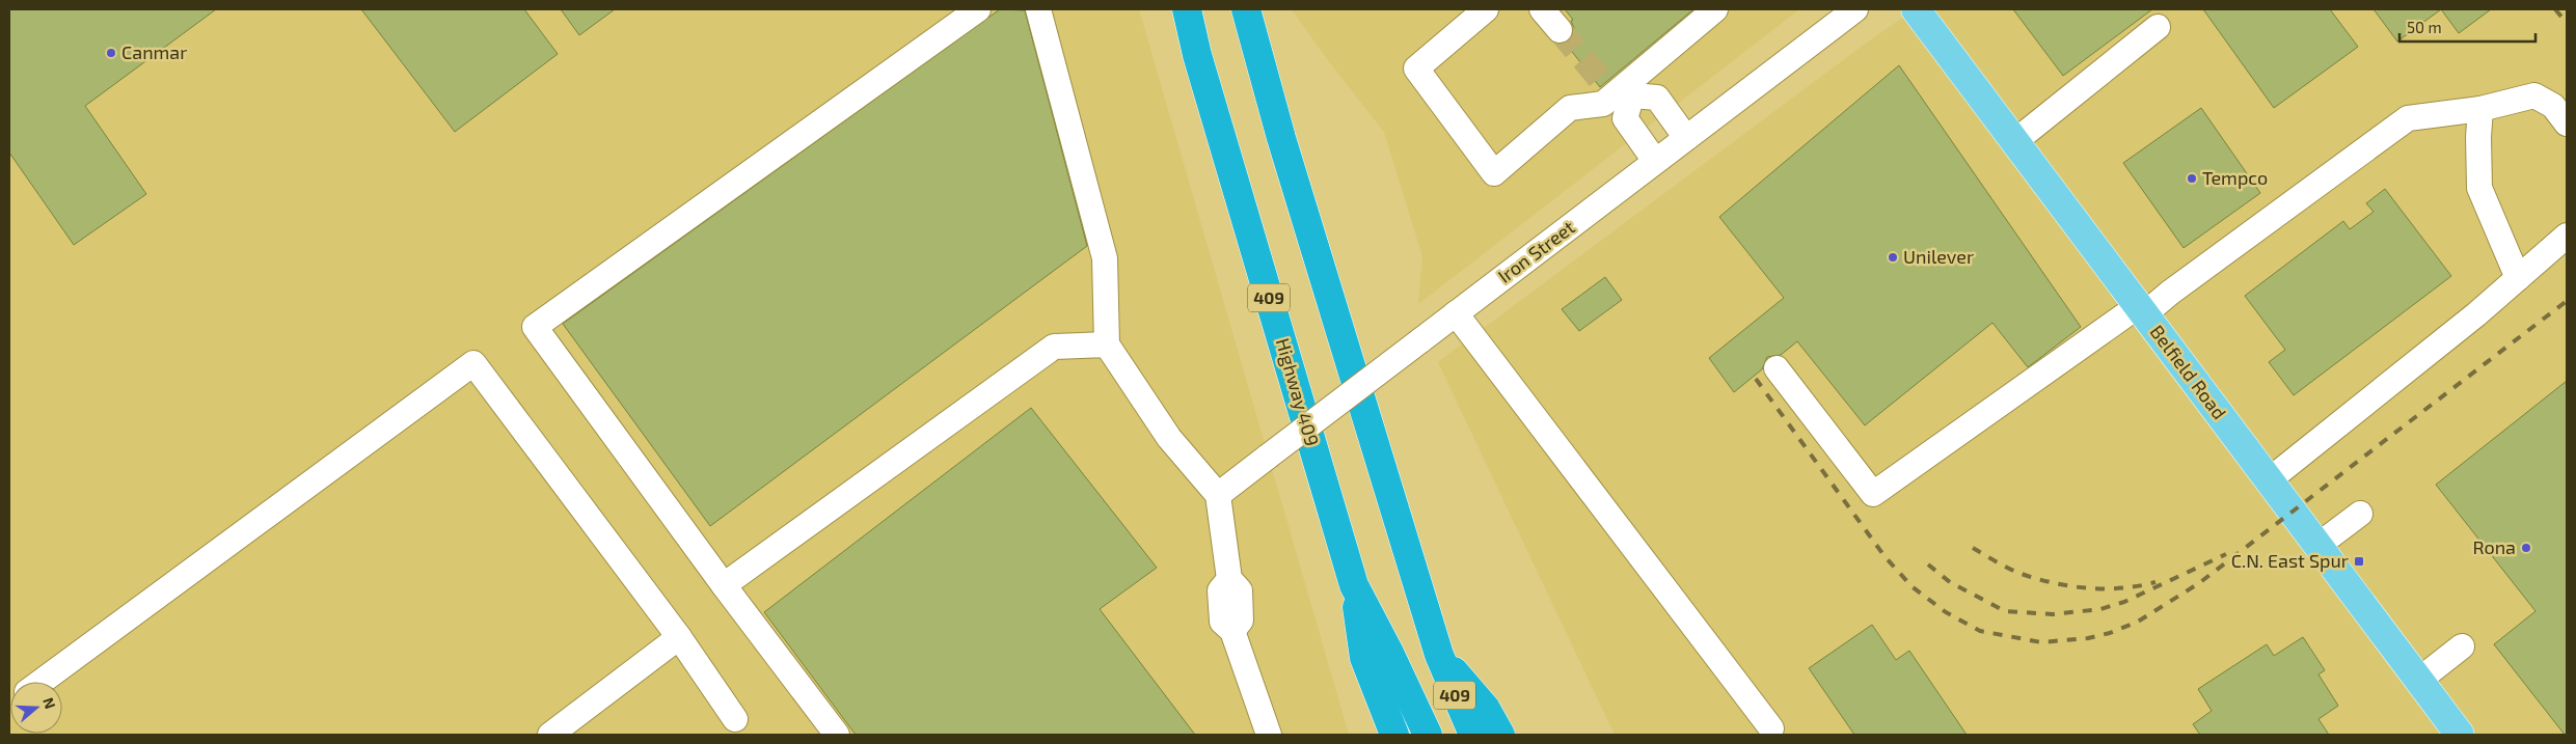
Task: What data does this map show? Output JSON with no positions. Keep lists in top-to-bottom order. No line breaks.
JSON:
{"streets":{"highway":["409","Highway 409"],"main road":["Belfield Road"],"street":["Iron Street"]},"places":{"other":["Canmar","Tempco","Unilever","Rona"],"transit":["C.N. East Spur"]},"scale_bar":"50 m","north":"right"}
